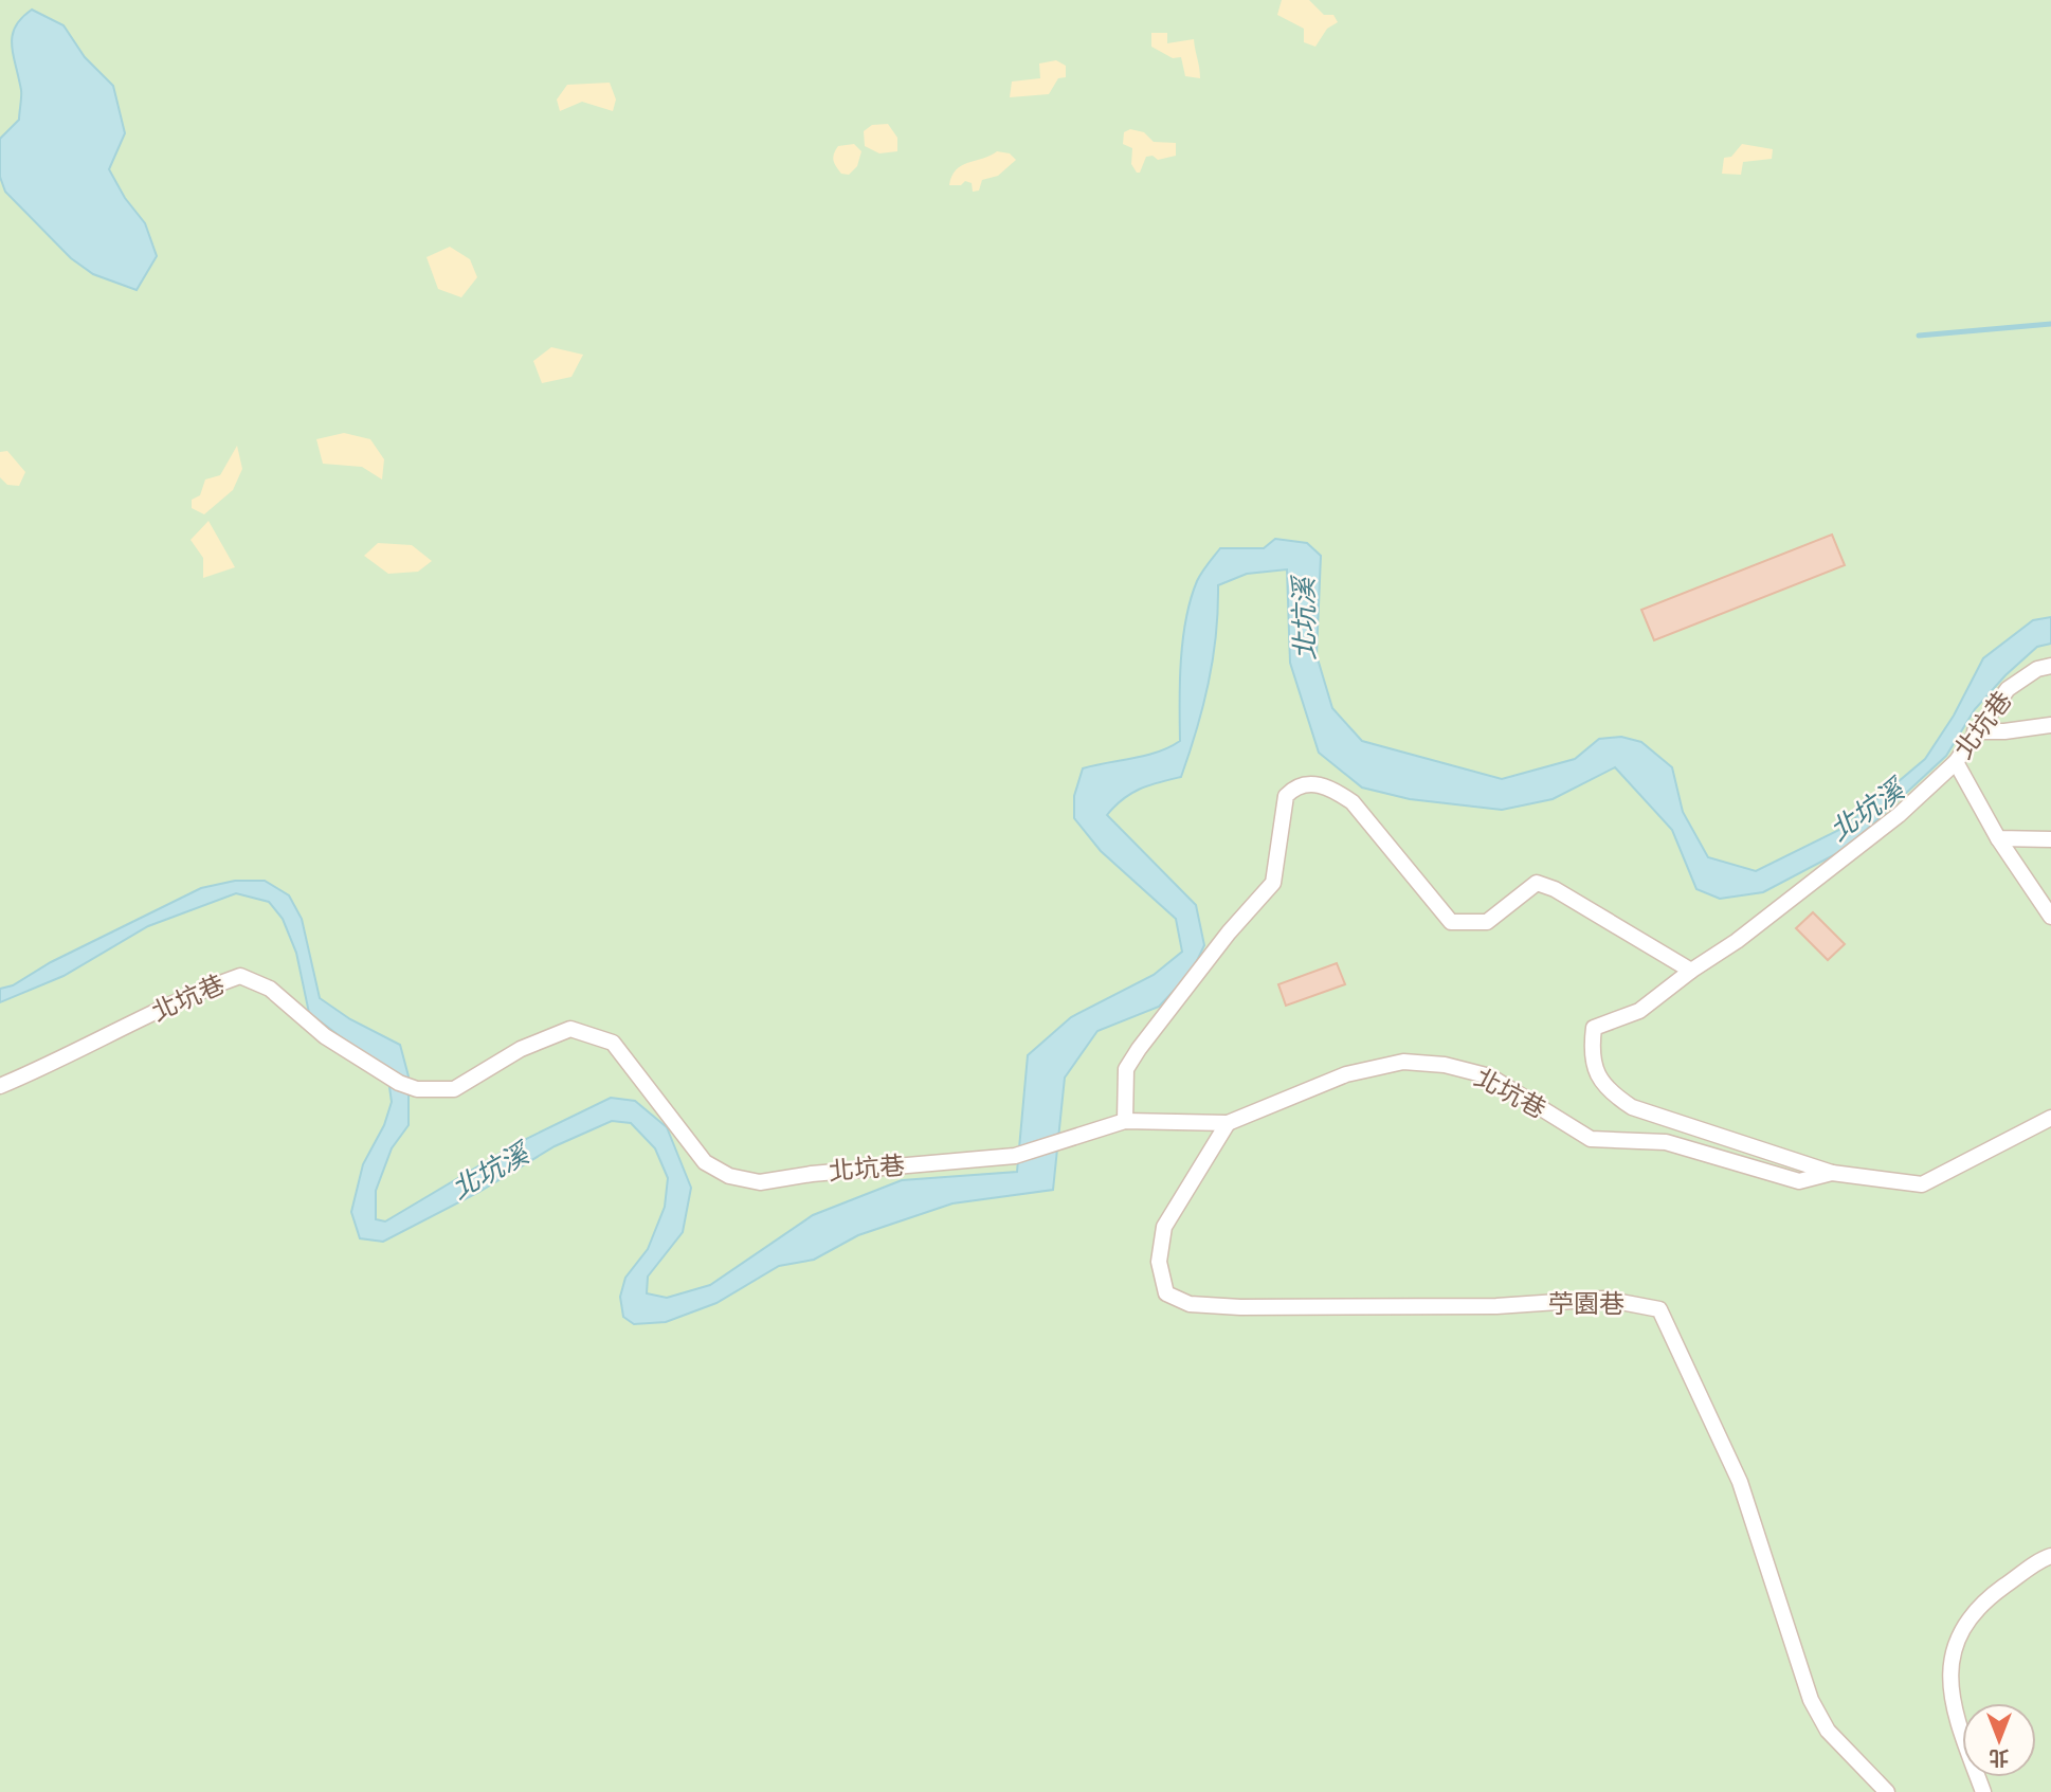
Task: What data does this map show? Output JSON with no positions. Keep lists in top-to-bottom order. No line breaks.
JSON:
{"streets":{"street":["北坑巷","苧園巷"]},"crossings":[["北坑巷","苧園巷"]],"water":["北坑溪"],"north":"bottom"}
